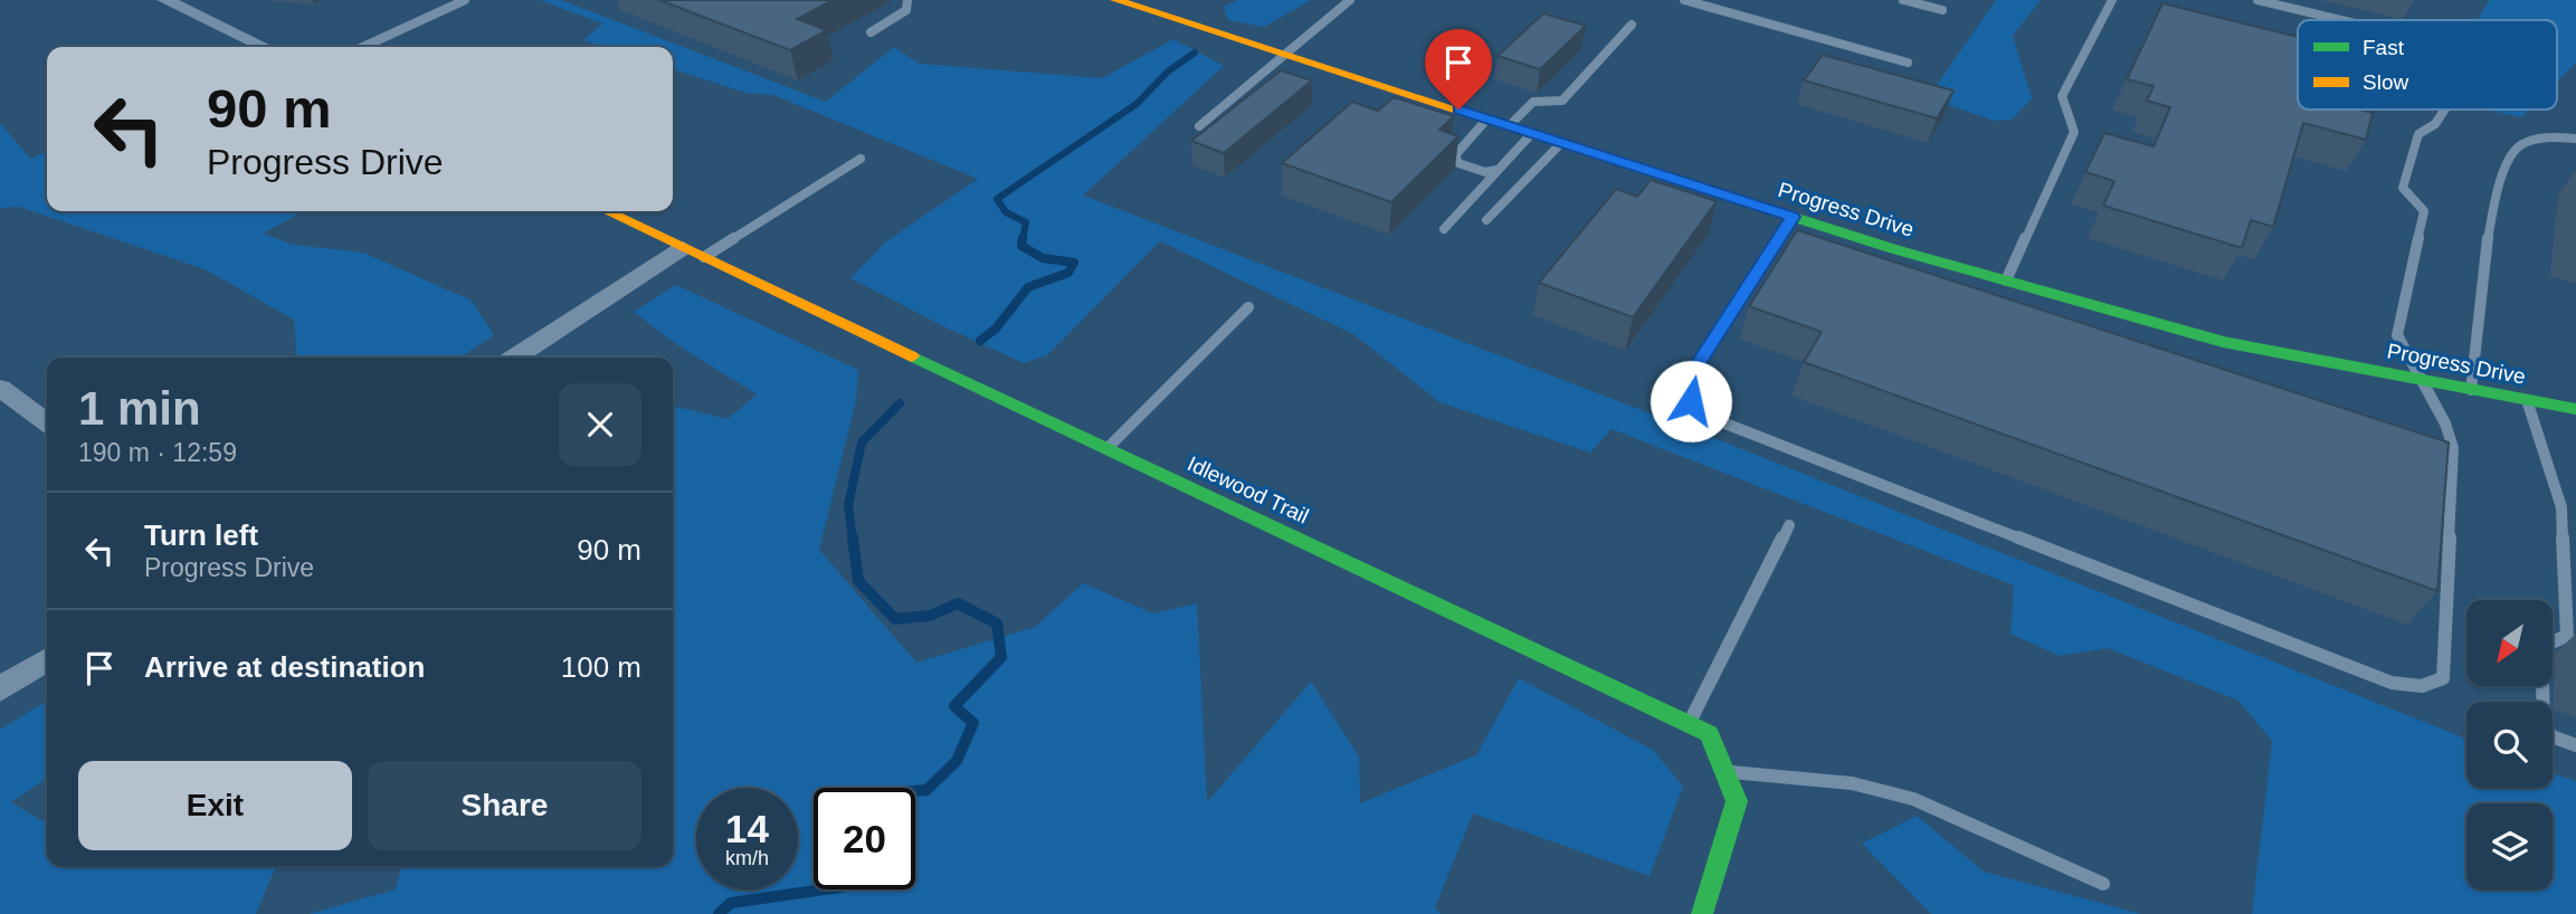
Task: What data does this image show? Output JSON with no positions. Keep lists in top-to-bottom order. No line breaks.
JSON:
{"streets":{"street":["Progress Drive","Idlewood Trail"]},"legend":["Fast","Slow"],"north":"bottom left","page":{"turn":["90 m","Progress Drive"],"heading":["1 min","190 m · 12:59"],"list":[{"name":"Turn left","note":"Progress Drive","value":"90 m"},{"name":"Arrive at destination","value":"100 m"}],"buttons":["Exit","Share"],"speed":"14 km/h","limit":"20"}}
